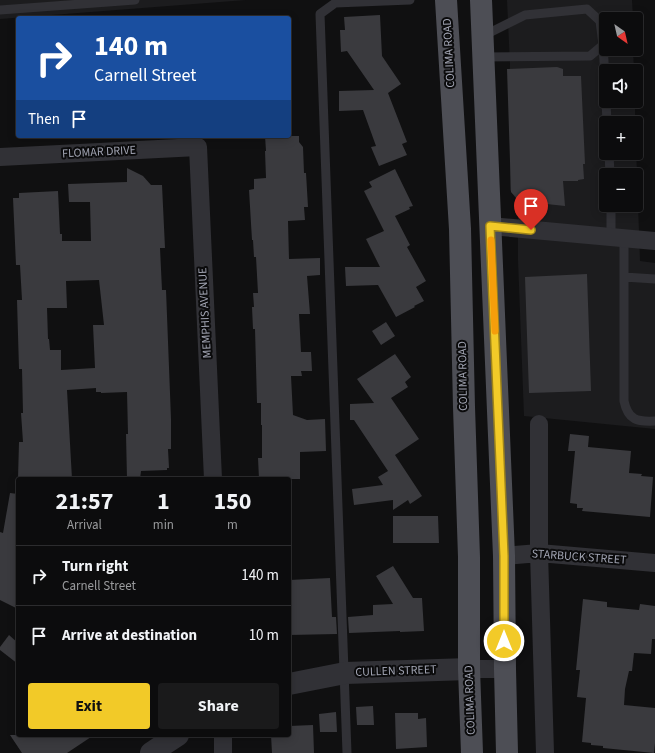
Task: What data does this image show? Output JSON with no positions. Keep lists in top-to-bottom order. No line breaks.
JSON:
{"streets":{"main road":["COLIMA ROAD"],"street":["FLOMAR DRIVE","MEMPHIS AVENUE","STARBUCK STREET","CULLEN STREET"]},"crossings":[["COLIMA ROAD","CULLEN STREET"],["FLOMAR DRIVE","MEMPHIS AVENUE"]],"north":"bottom right","page":{"map_buttons":["+","−"],"turn":["140 m","Carnell Street"],"then":"Then","eta":["21:57","Arrival","1","min","150","m"],"list":[{"name":"Turn right","note":"Carnell Street","value":"140 m"},{"name":"Arrive at destination","value":"10 m"}],"buttons":["Exit","Share"]}}
